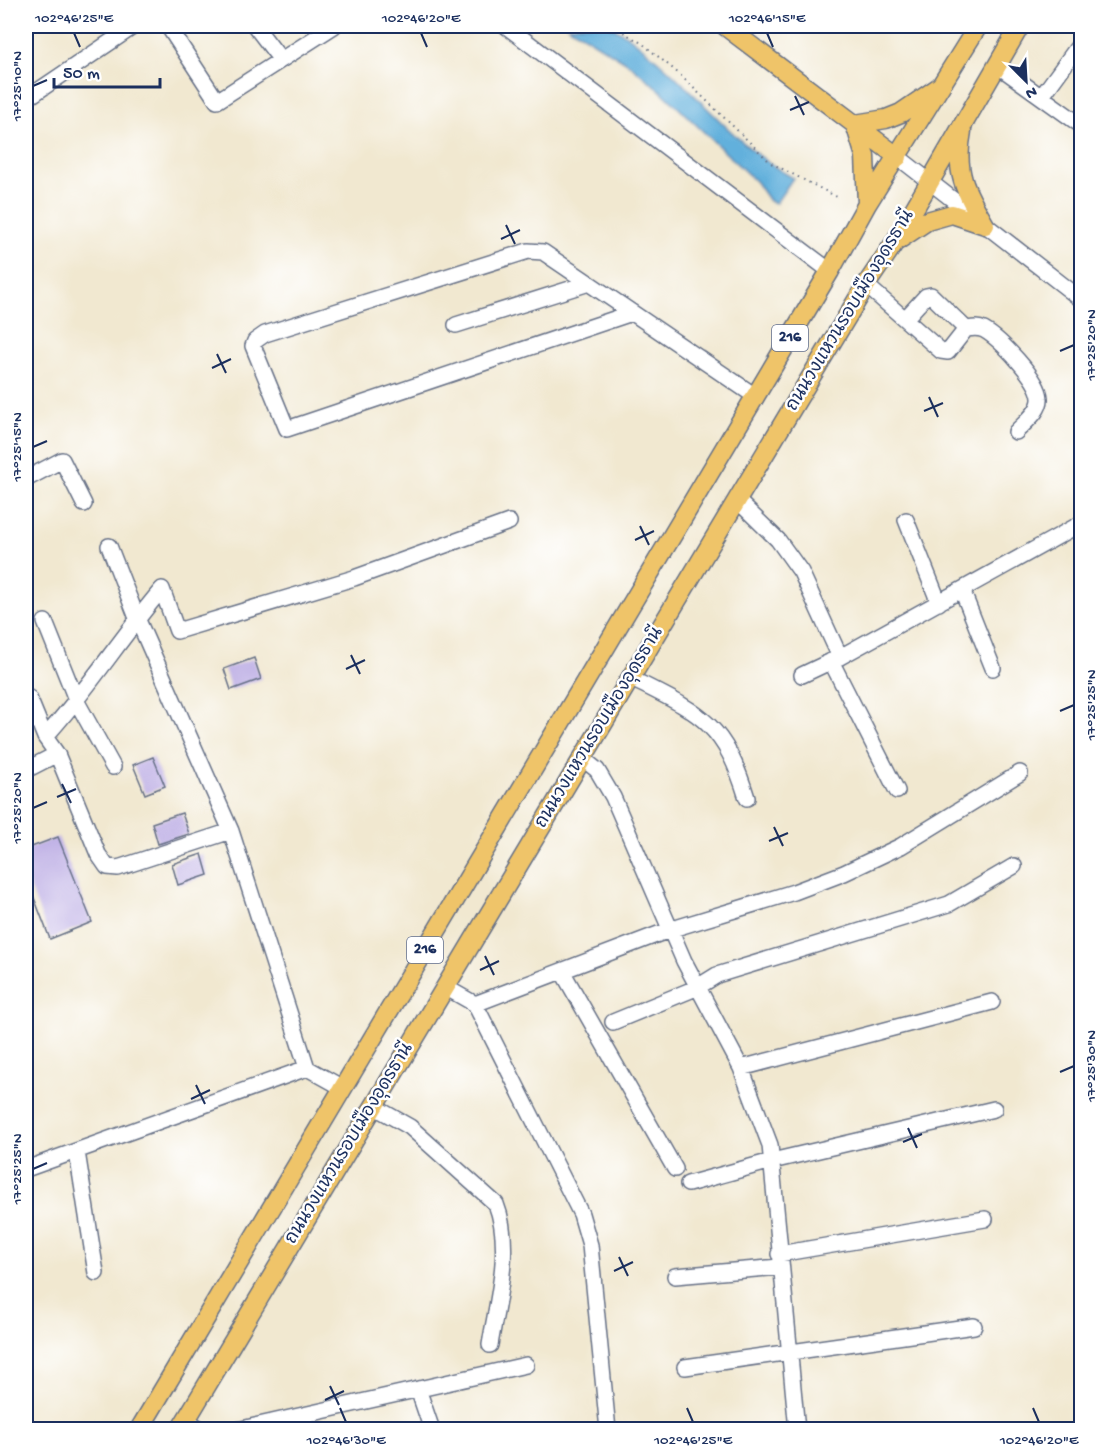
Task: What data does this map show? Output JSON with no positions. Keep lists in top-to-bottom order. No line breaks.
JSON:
{"streets":{"main road":["ถนนวงแหวนรอบเมืองอุดรธานี","216"]},"scale_bar":"50 m","north":"bottom right","coordinates":["102°46'25\"E","102°46'20\"E","102°46'15\"E","17°25'10\"N","17°25'20\"N","17°25'15\"N","17°25'25\"N","17°25'30\"N","102°46'30\"E"]}
